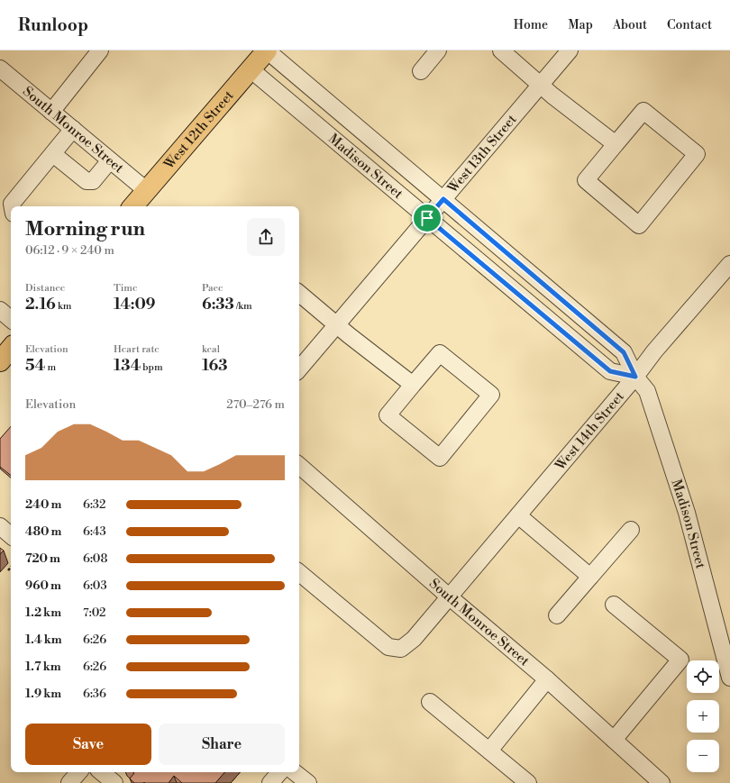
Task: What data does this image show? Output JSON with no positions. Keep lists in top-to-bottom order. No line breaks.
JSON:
{"streets":{"main road":["West 12th Street"],"street":["South Monroe Street","West 13th Street","Madison Street","West 14th Street"]},"crossings":[["South Monroe Street","West 12th Street"],["South Monroe Street","West 14th Street"],["West 12th Street","Madison Street"],["West 13th Street","Madison Street"],["Madison Street","West 14th Street"]],"page":{"header":"Runloop","nav":["Home","Map","About","Contact"],"heading":["Morning run","06:12 · 9 × 240 m"],"stats":[["Distance","2.16 km"],["Time","14:09"],["Pace","6:33 /km"],["Elevation","54 m"],["Heart rate","134 bpm"],["kcal","163"]],"chart":["Elevation","270–276 m"],"list":[{"name":"240 m","note":"6:32"},{"name":"480 m","note":"6:43"},{"name":"720 m","note":"6:08"},{"name":"960 m","note":"6:03"},{"name":"1.2 km","note":"7:02"},{"name":"1.4 km","note":"6:26"},{"name":"1.7 km","note":"6:26"},{"name":"1.9 km","note":"6:36"}],"map_buttons":["+","−"],"buttons":["Save","Share"]}}
